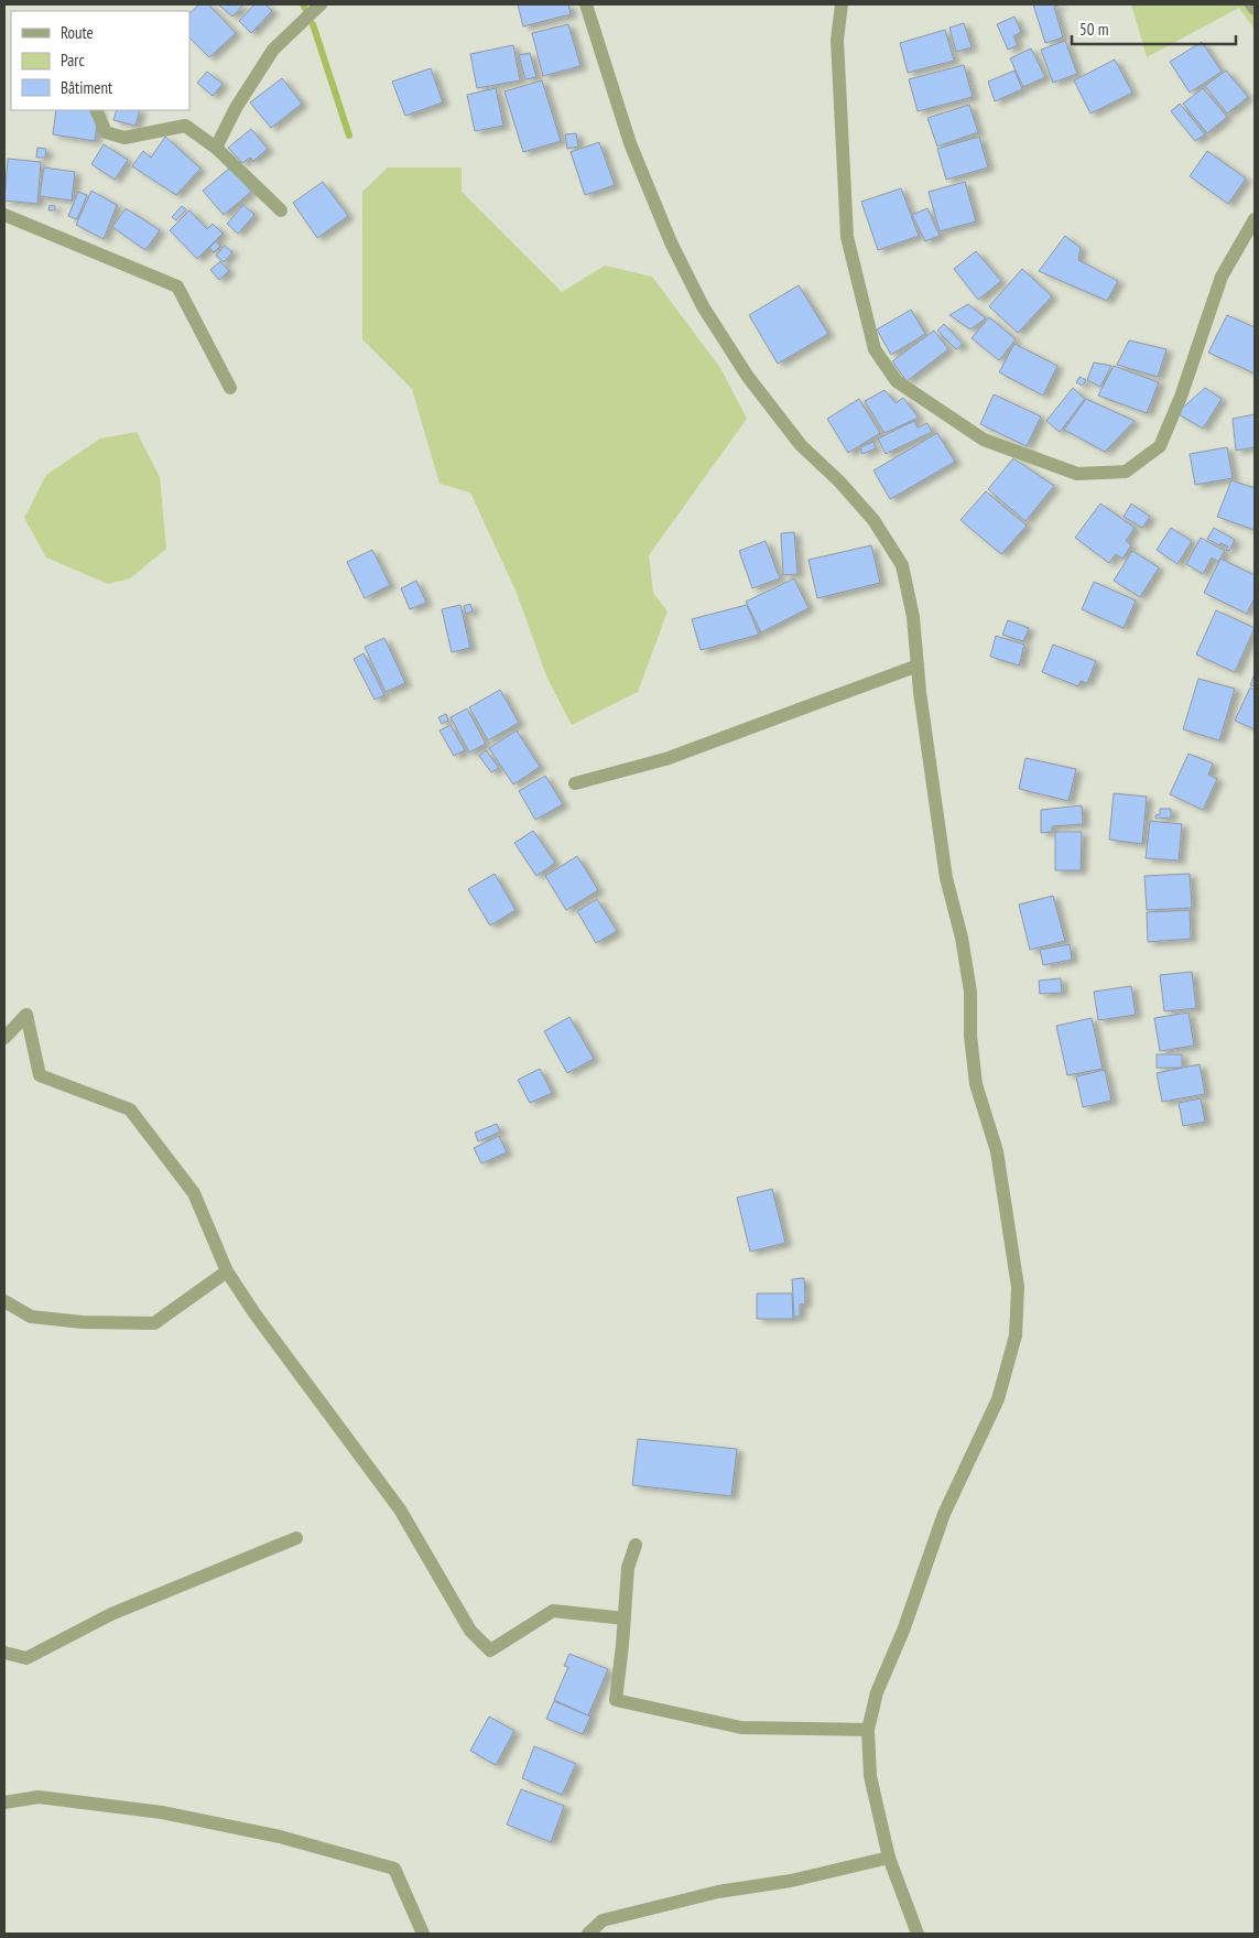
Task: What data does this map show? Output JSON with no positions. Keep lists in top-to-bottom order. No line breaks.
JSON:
{"legend":["Route","Parc","Bâtiment"],"scale_bar":"50 m"}
